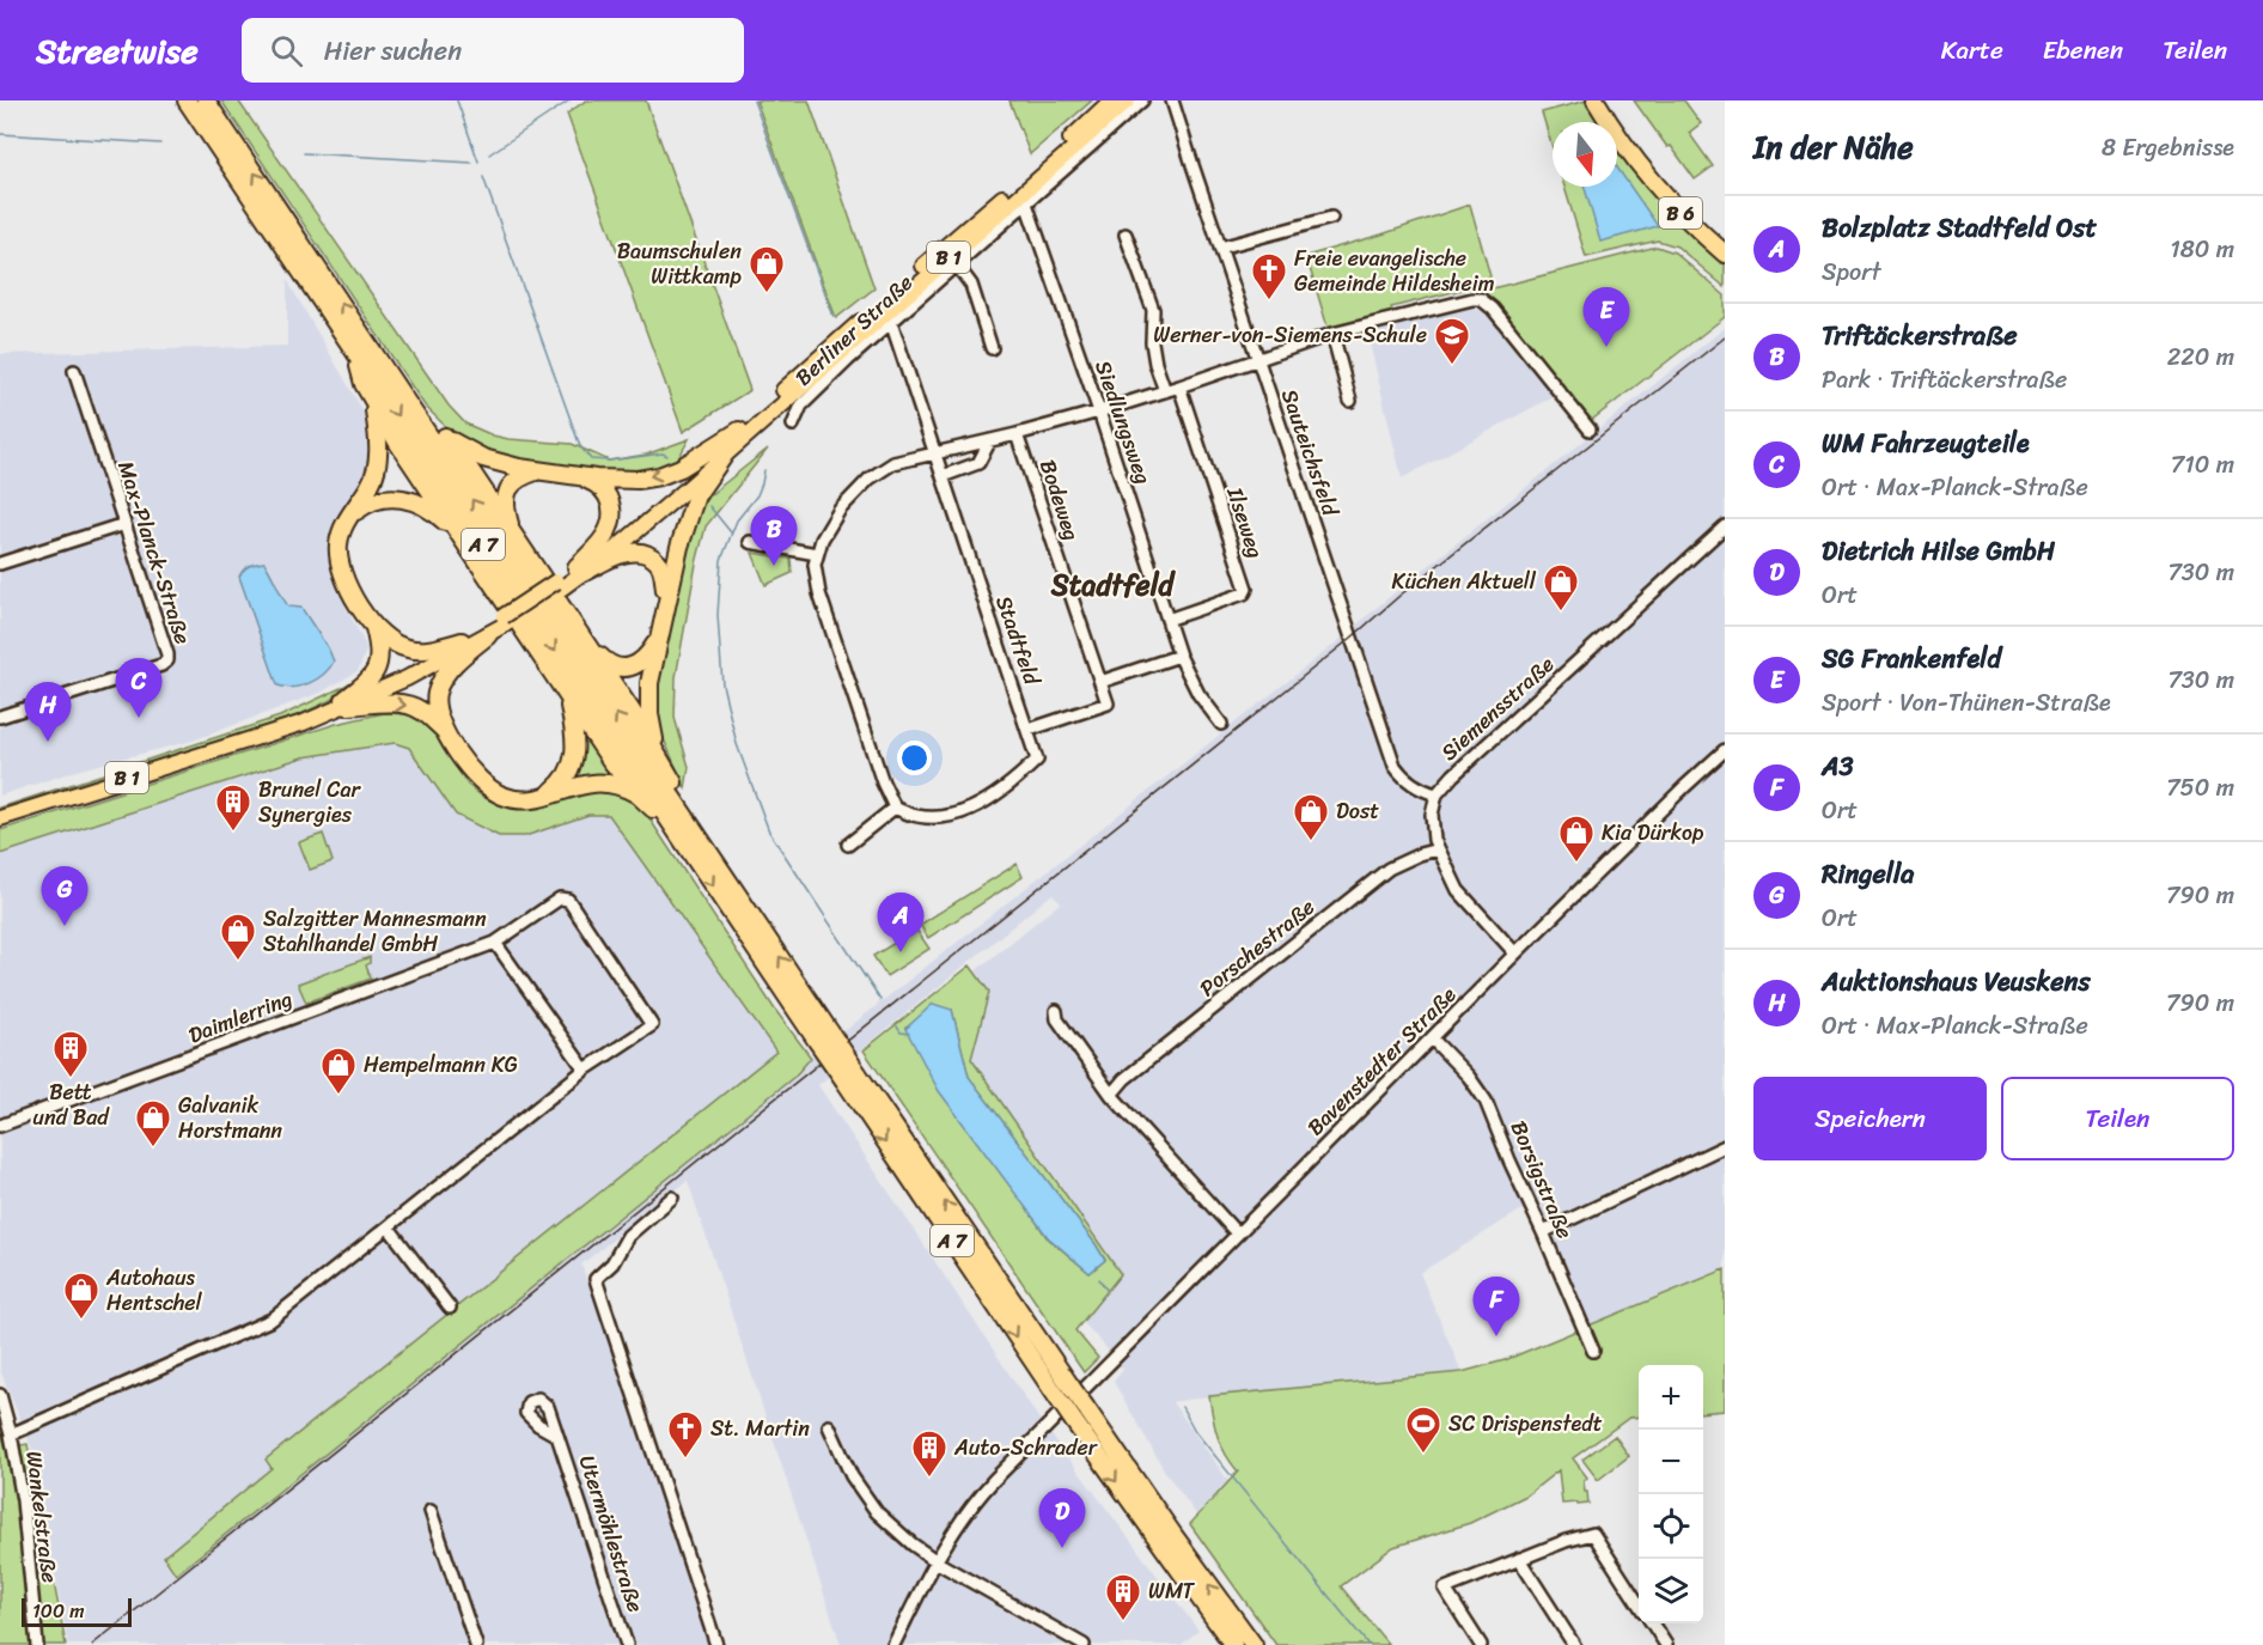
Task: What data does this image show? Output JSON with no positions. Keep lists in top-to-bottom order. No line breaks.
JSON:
{"streets":{"highway":["B 6","A 7"],"main road":["B 1"],"street":["Berliner Straße","Siedlungsweg","Sauteichsfeld","Bodeweg","Ilseweg","Max-Planck-Straße","Stadtfeld","Siemensstraße","Porschestraße","Daimlerring","Bavenstedter Straße","Borsigstraße","Wankelstraße","Utermöhlestraße"]},"crossings":[["Berliner Straße","Siedlungsweg"],["Berliner Straße","Stadtfeld"],["Siedlungsweg","Ilseweg"],["Sauteichsfeld","Siemensstraße"],["A 7","Bavenstedter Straße"],["Daimlerring","Wankelstraße"],["Bavenstedter Straße","Borsigstraße"]],"districts":["Stadtfeld"],"places":{"shop":["Baumschulen Wittkamp","Küchen Aktuell","Dost","Kia Dürkop","Salzgitter Mannesmann Stahlhandel GmbH","Hempelmann KG","Galvanik Horstmann","Autohaus Hentschel"],"church":["Freie evangelische Gemeinde Hildesheim","St. Martin"],"school or university":["Werner-von-Siemens-Schule"],"building":["Brunel Car Synergies","Bett und Bad","Auto-Schrader","WMT"],"sports":["SC Drispenstedt"]},"scale_bar":"100 m","north":"bottom","page":{"header":"Streetwise","search":"Hier suchen","nav":["Karte","Ebenen","Teilen"],"heading":["In der Nähe","8 Ergebnisse"],"list":[{"mark":"A","name":"Bolzplatz Stadtfeld Ost","note":"Sport","value":"180 m"},{"mark":"B","name":"Triftäckerstraße","note":"Park · Triftäckerstraße","value":"220 m"},{"mark":"C","name":"WM Fahrzeugteile","note":"Ort · Max-Planck-Straße","value":"710 m"},{"mark":"D","name":"Dietrich Hilse GmbH","note":"Ort","value":"730 m"},{"mark":"E","name":"SG Frankenfeld","note":"Sport · Von-Thünen-Straße","value":"730 m"},{"mark":"F","name":"A3","note":"Ort","value":"750 m"},{"mark":"G","name":"Ringella","note":"Ort","value":"790 m"},{"mark":"H","name":"Auktionshaus Veuskens","note":"Ort · Max-Planck-Straße","value":"790 m"}],"pins":["E","B","C","H","G","A","F","D"],"buttons":["Speichern","Teilen"],"map_buttons":["+","−"],"scale":"100 m"}}
